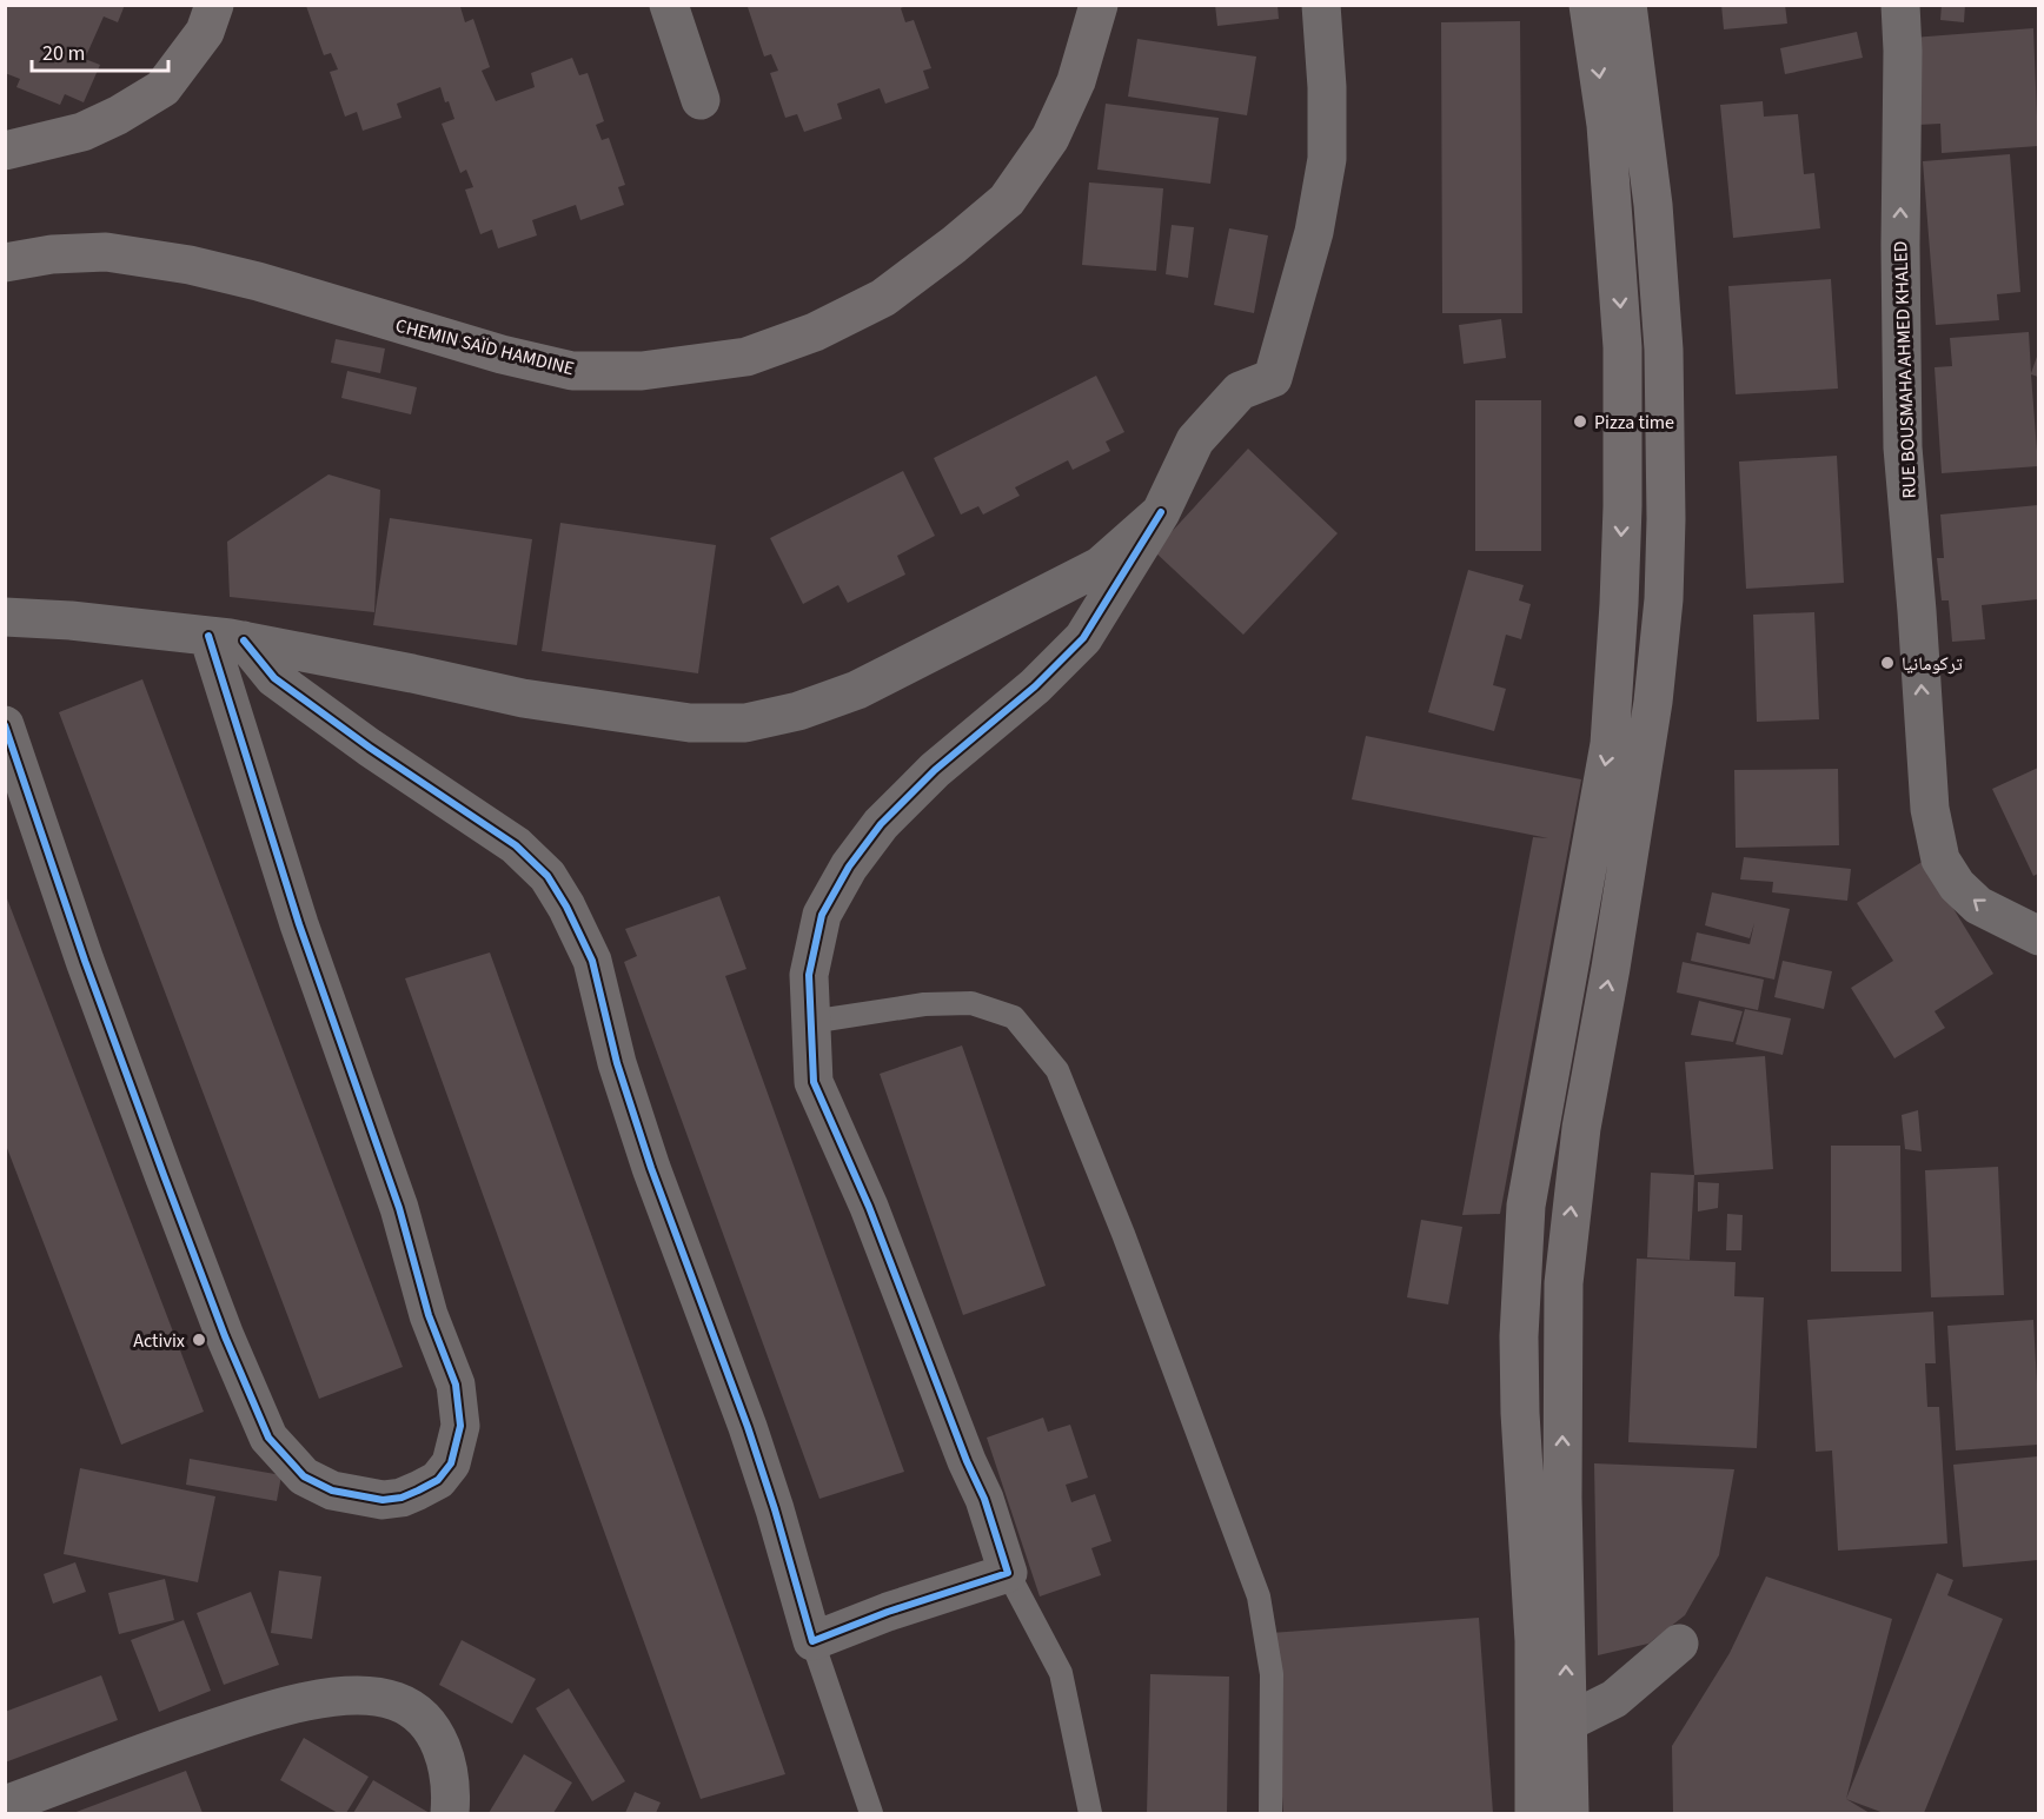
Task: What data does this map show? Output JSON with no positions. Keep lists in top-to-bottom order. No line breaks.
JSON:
{"streets":{"main road":["CHEMIN SAÏD HAMDINE"],"street":["RUE BOUSMAHA AHMED KHALED"]},"one_way":["RUE BOUSMAHA AHMED KHALED"],"places":["Pizza time","تركومانيا","Activix"],"scale_bar":"20 m"}
